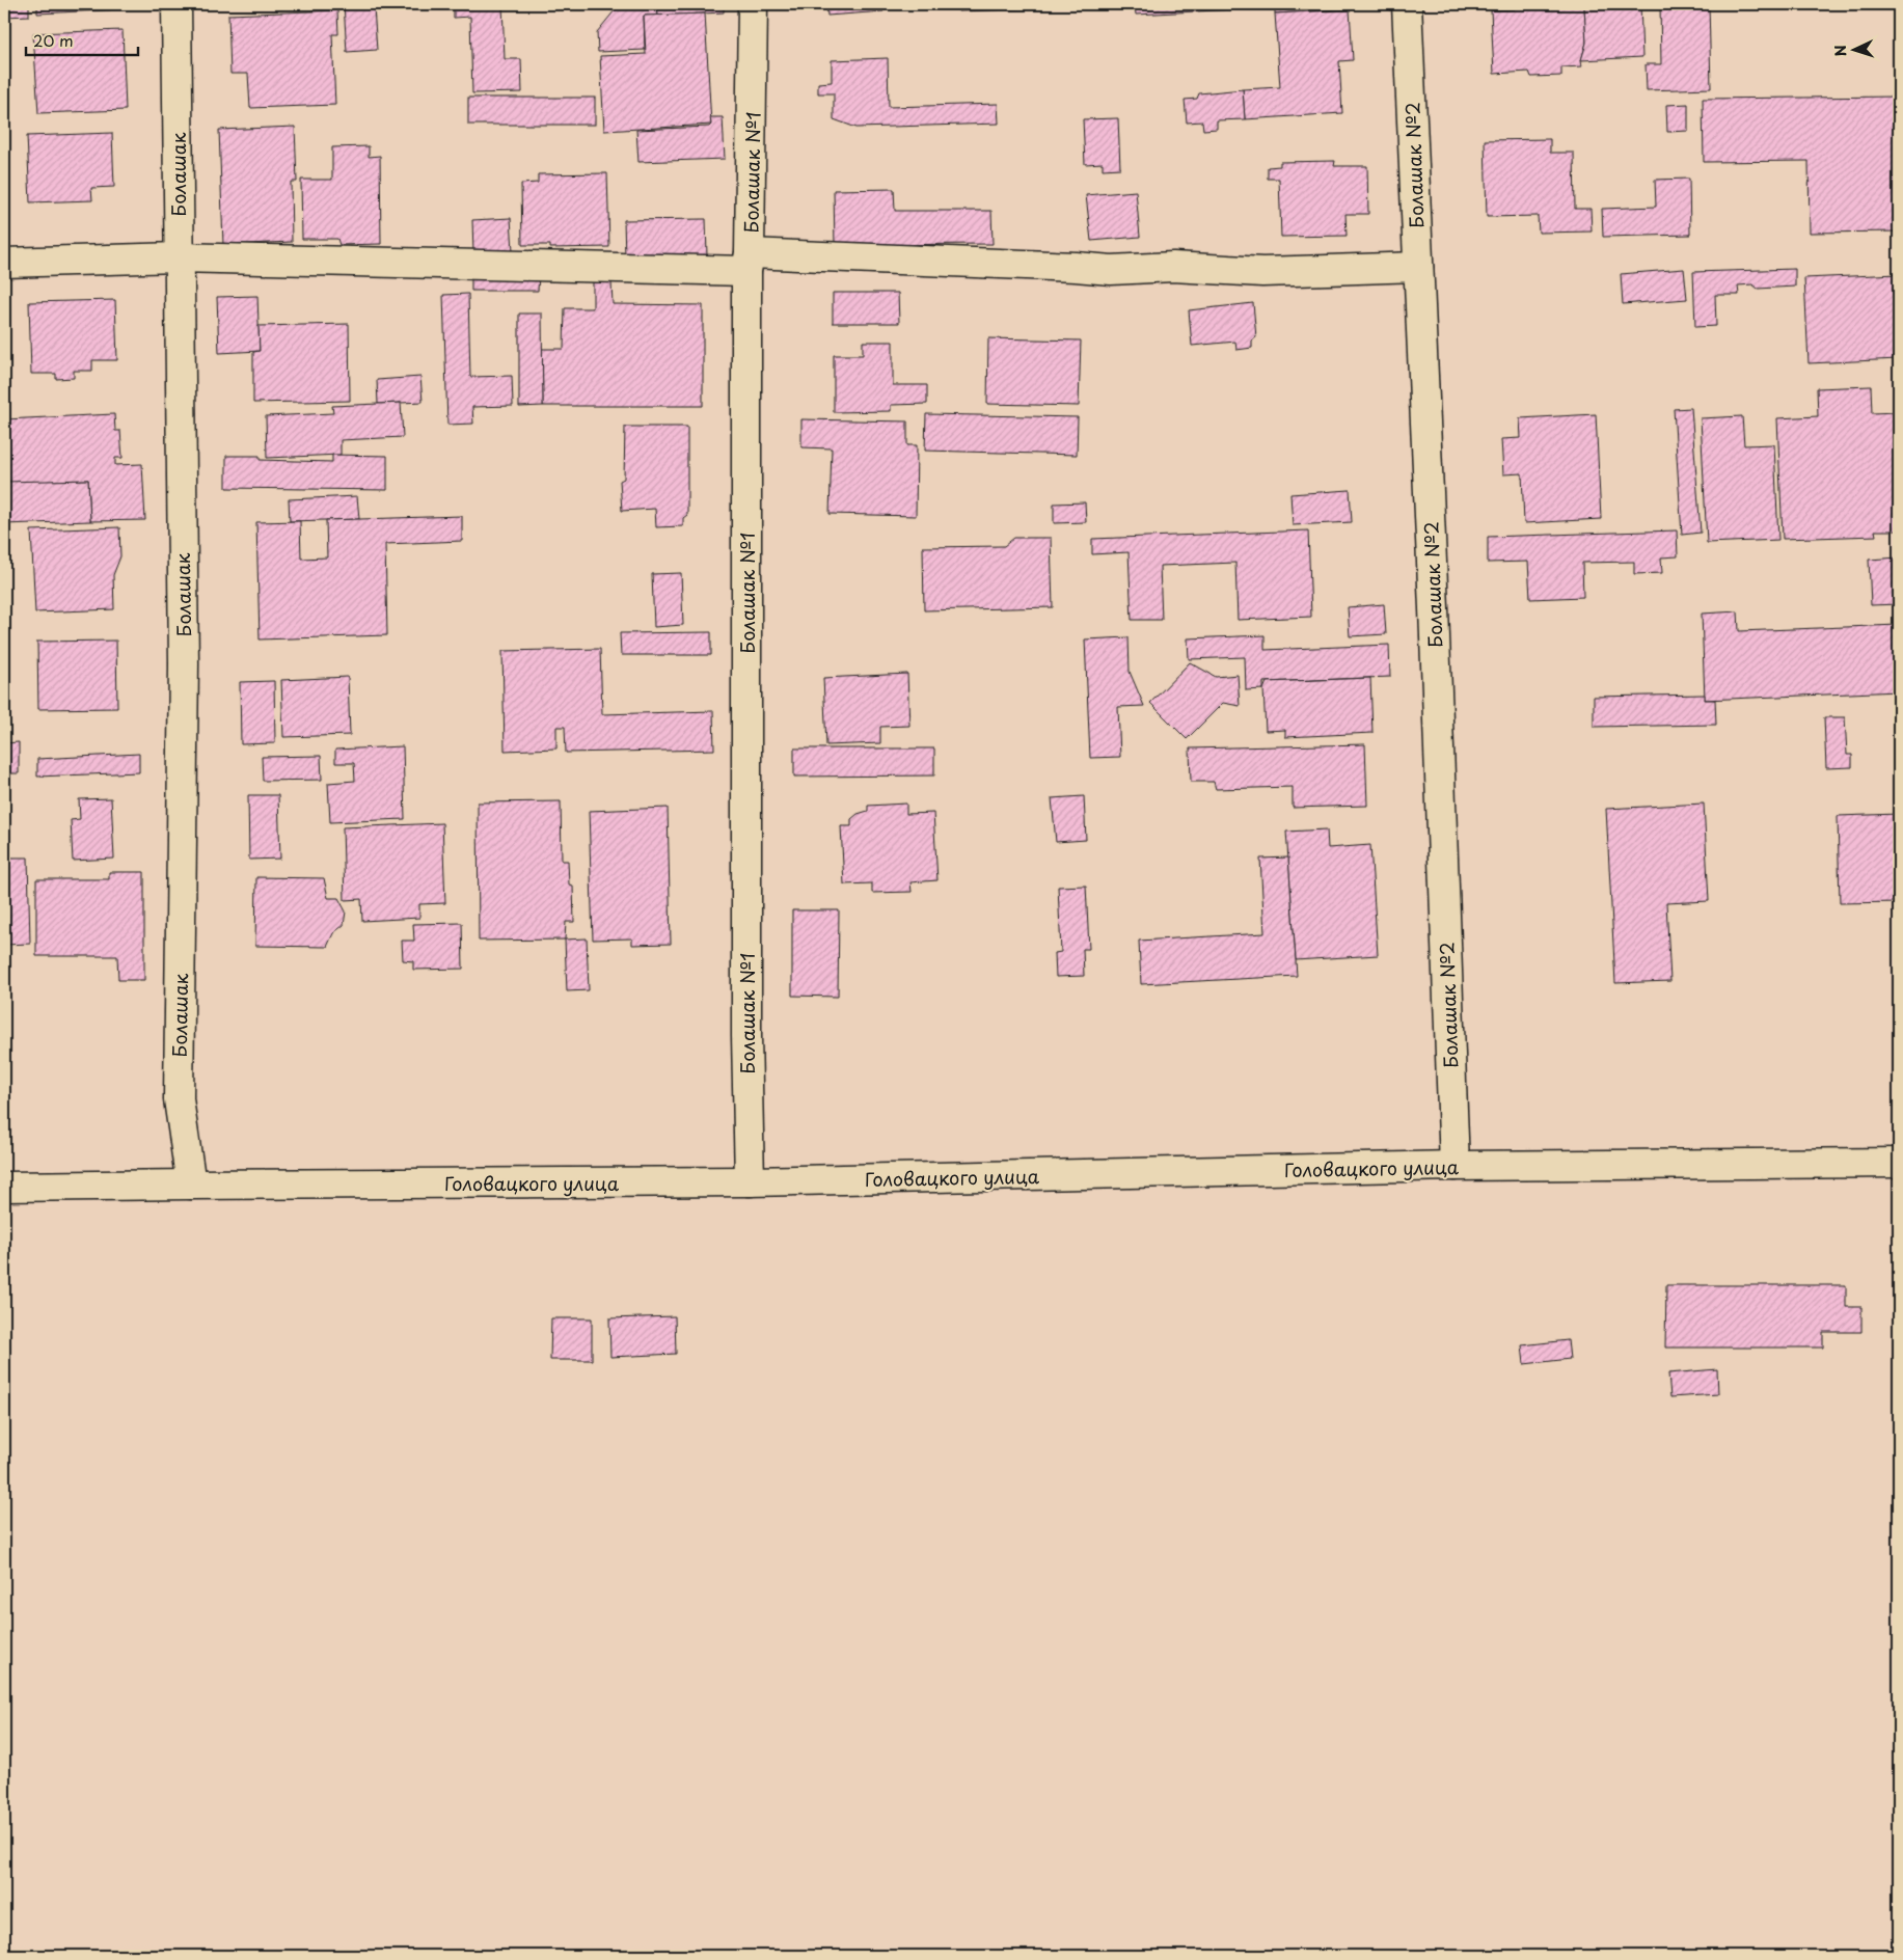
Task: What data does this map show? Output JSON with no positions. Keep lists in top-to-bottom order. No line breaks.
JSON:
{"streets":{"street":["Болашак №2","Болашак №1","Болашак","Головацкого улица"]},"crossings":[["Болашак №2","Головацкого улица"],["Болашак №1","Головацкого улица"],["Болашак","Головацкого улица"]],"scale_bar":"20 m","north":"left"}
